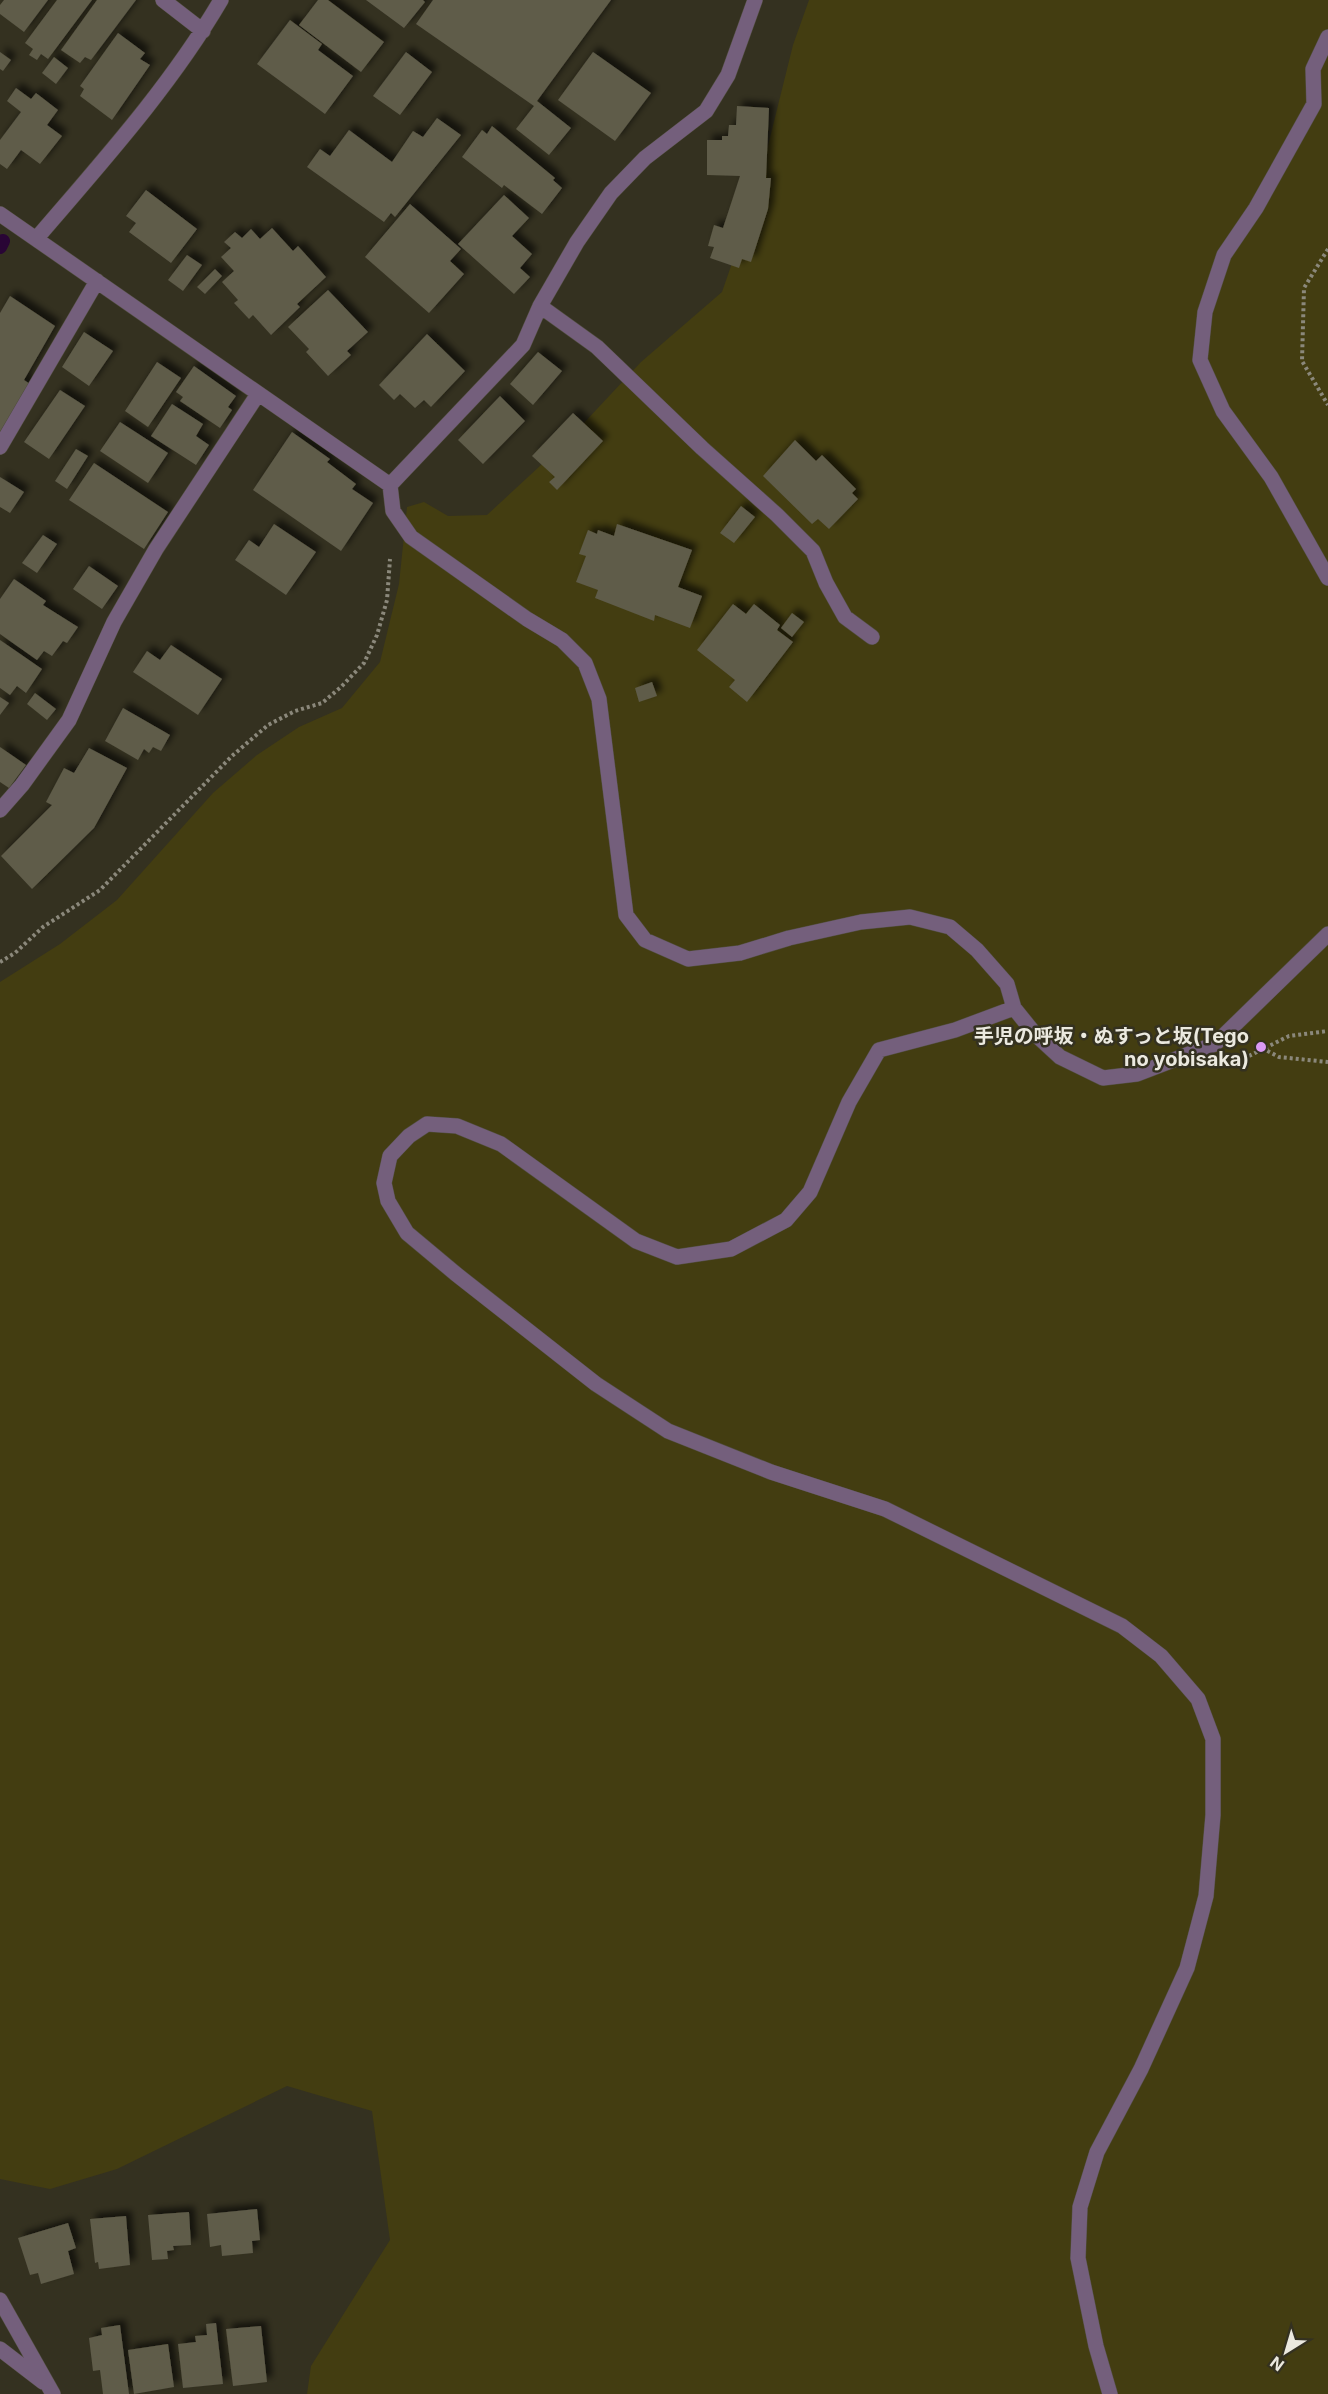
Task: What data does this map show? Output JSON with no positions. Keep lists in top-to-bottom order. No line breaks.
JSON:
{"places":["手児の呼坂・ぬすっと坂(Tego no yobisaka)"],"north":"bottom left"}
